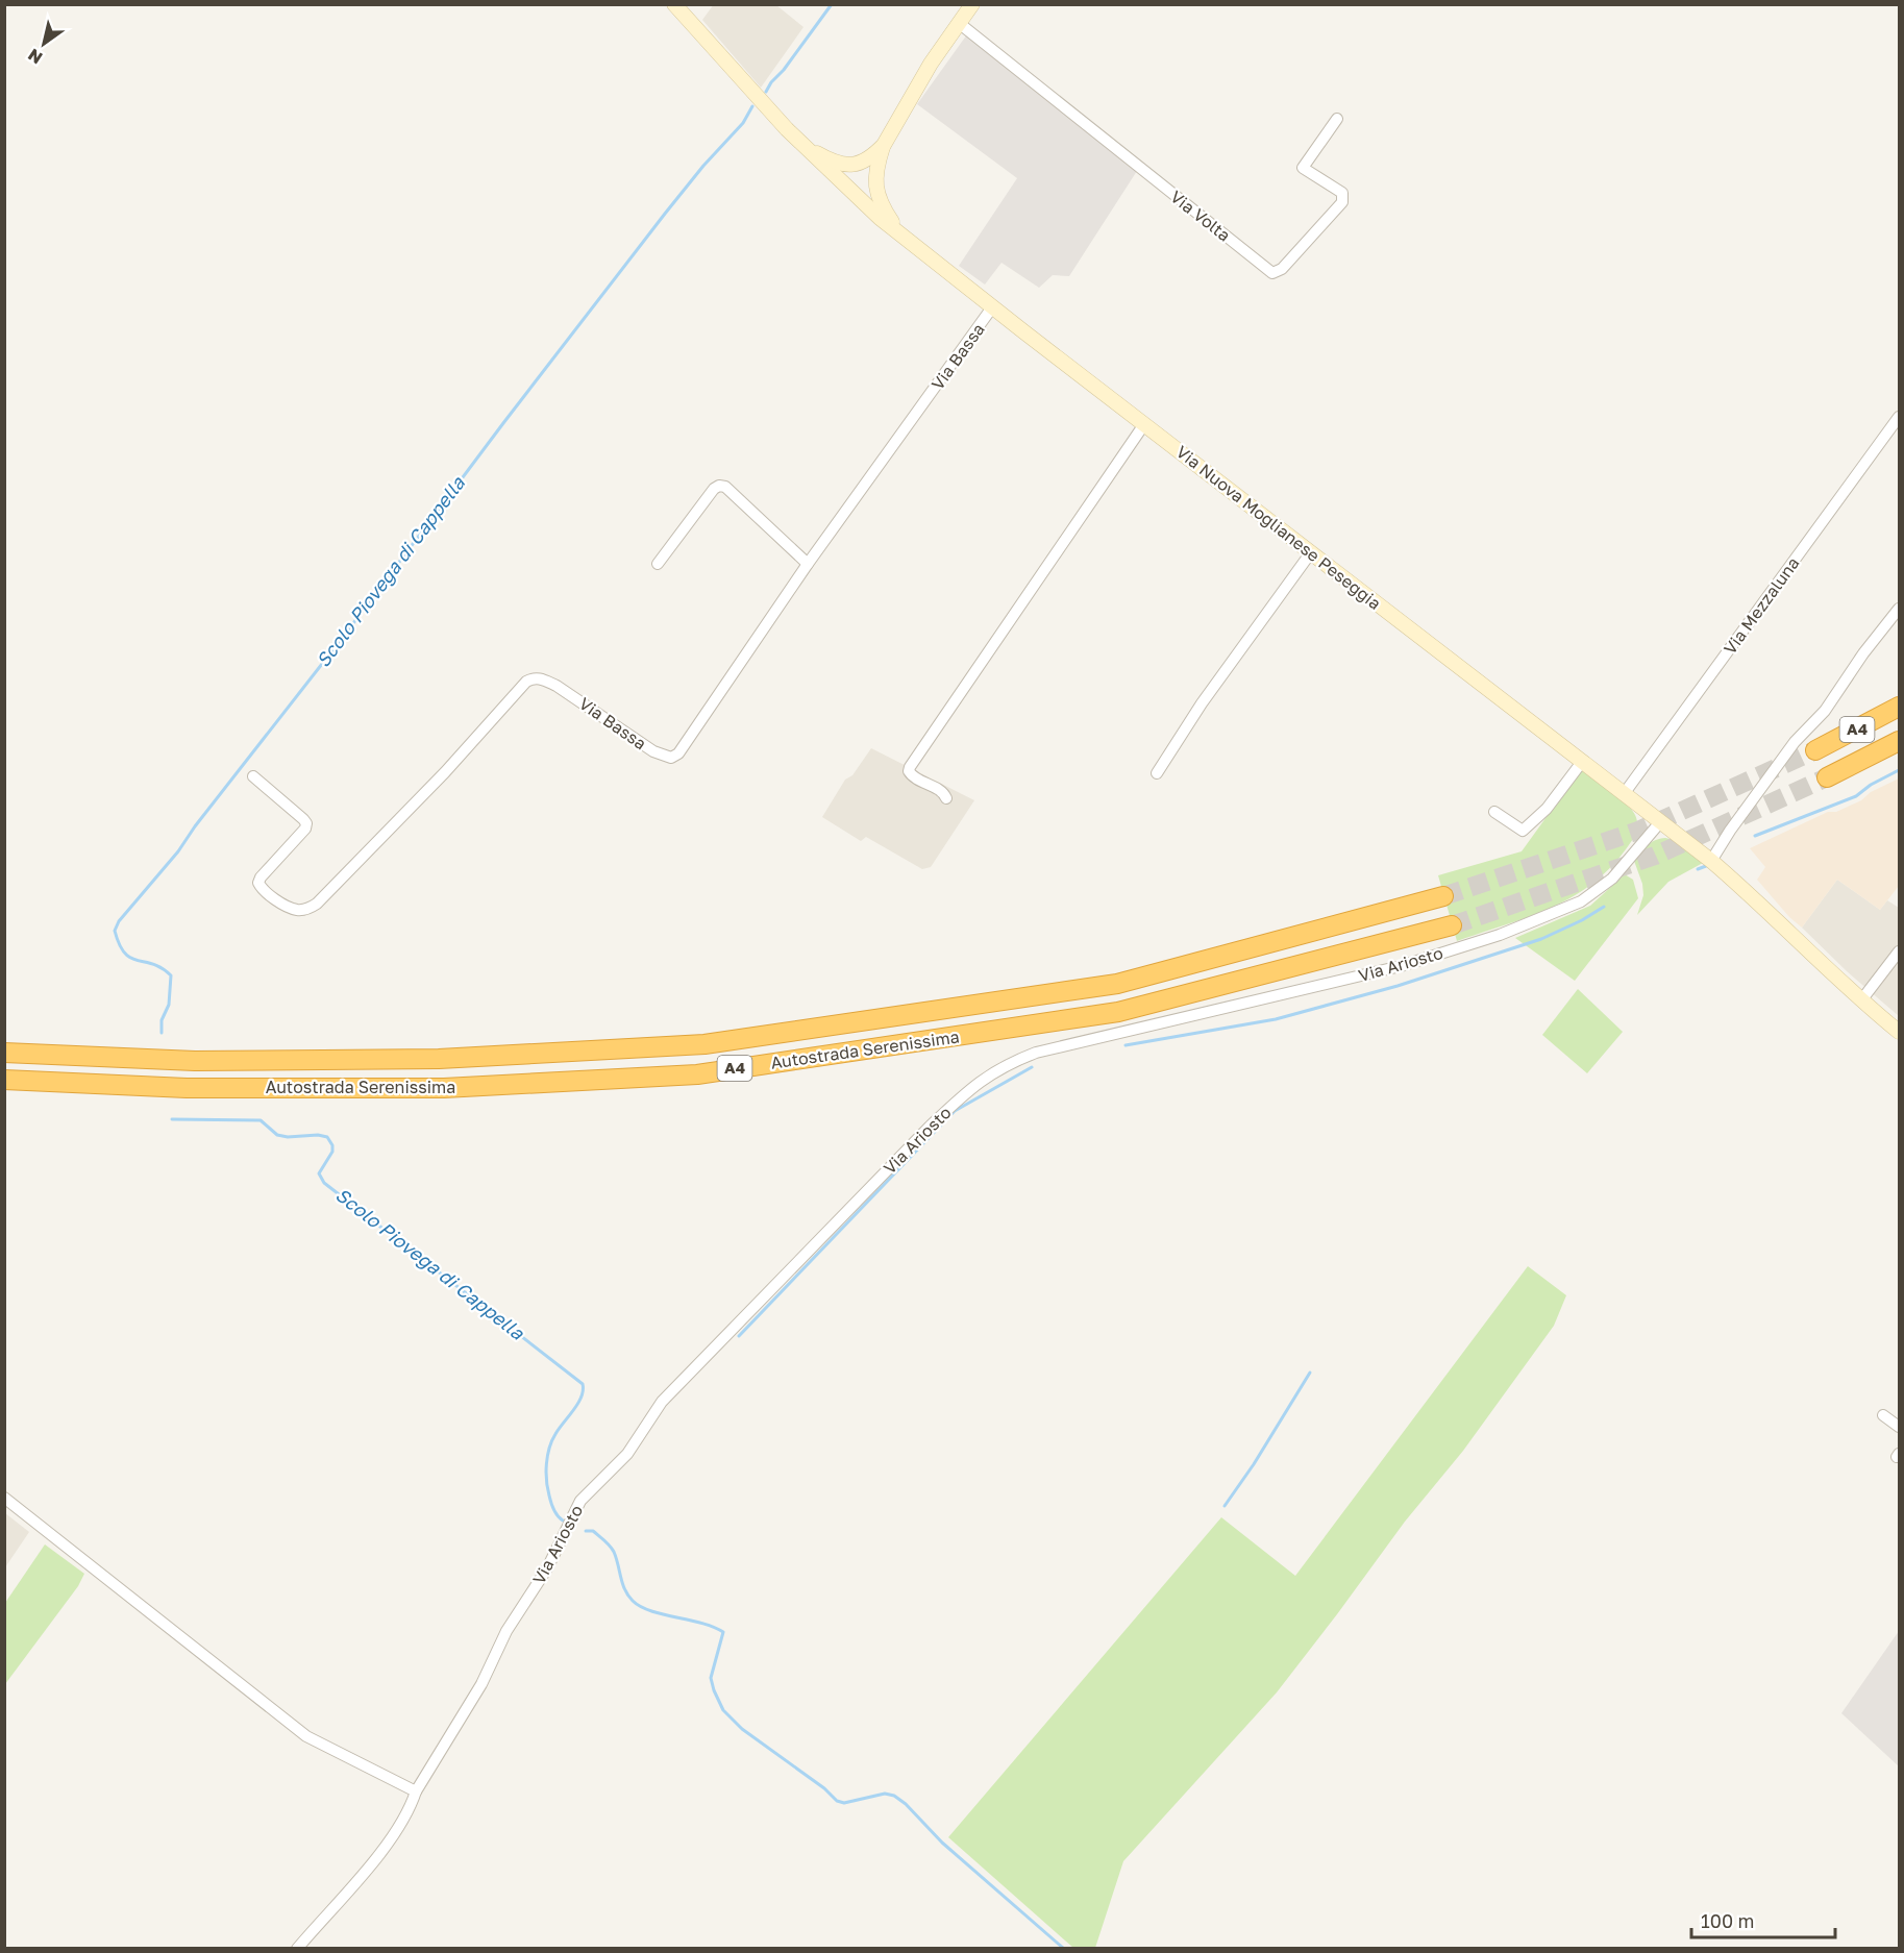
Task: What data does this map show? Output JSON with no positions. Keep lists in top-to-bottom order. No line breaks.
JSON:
{"streets":{"highway":["A4","Autostrada Serenissima"],"main road":["Via Nuova Moglianese Peseggia"],"street":["Via Volta","Via Bassa","Via Mezzaluna","Via Ariosto"]},"crossings":[["Via Bassa","Via Nuova Moglianese Peseggia"],["Via Nuova Moglianese Peseggia","Via Mezzaluna"],["Via Nuova Moglianese Peseggia","Via Ariosto"]],"water":["Scolo Piovega di Cappella"],"scale_bar":"100 m","north":"bottom left"}
